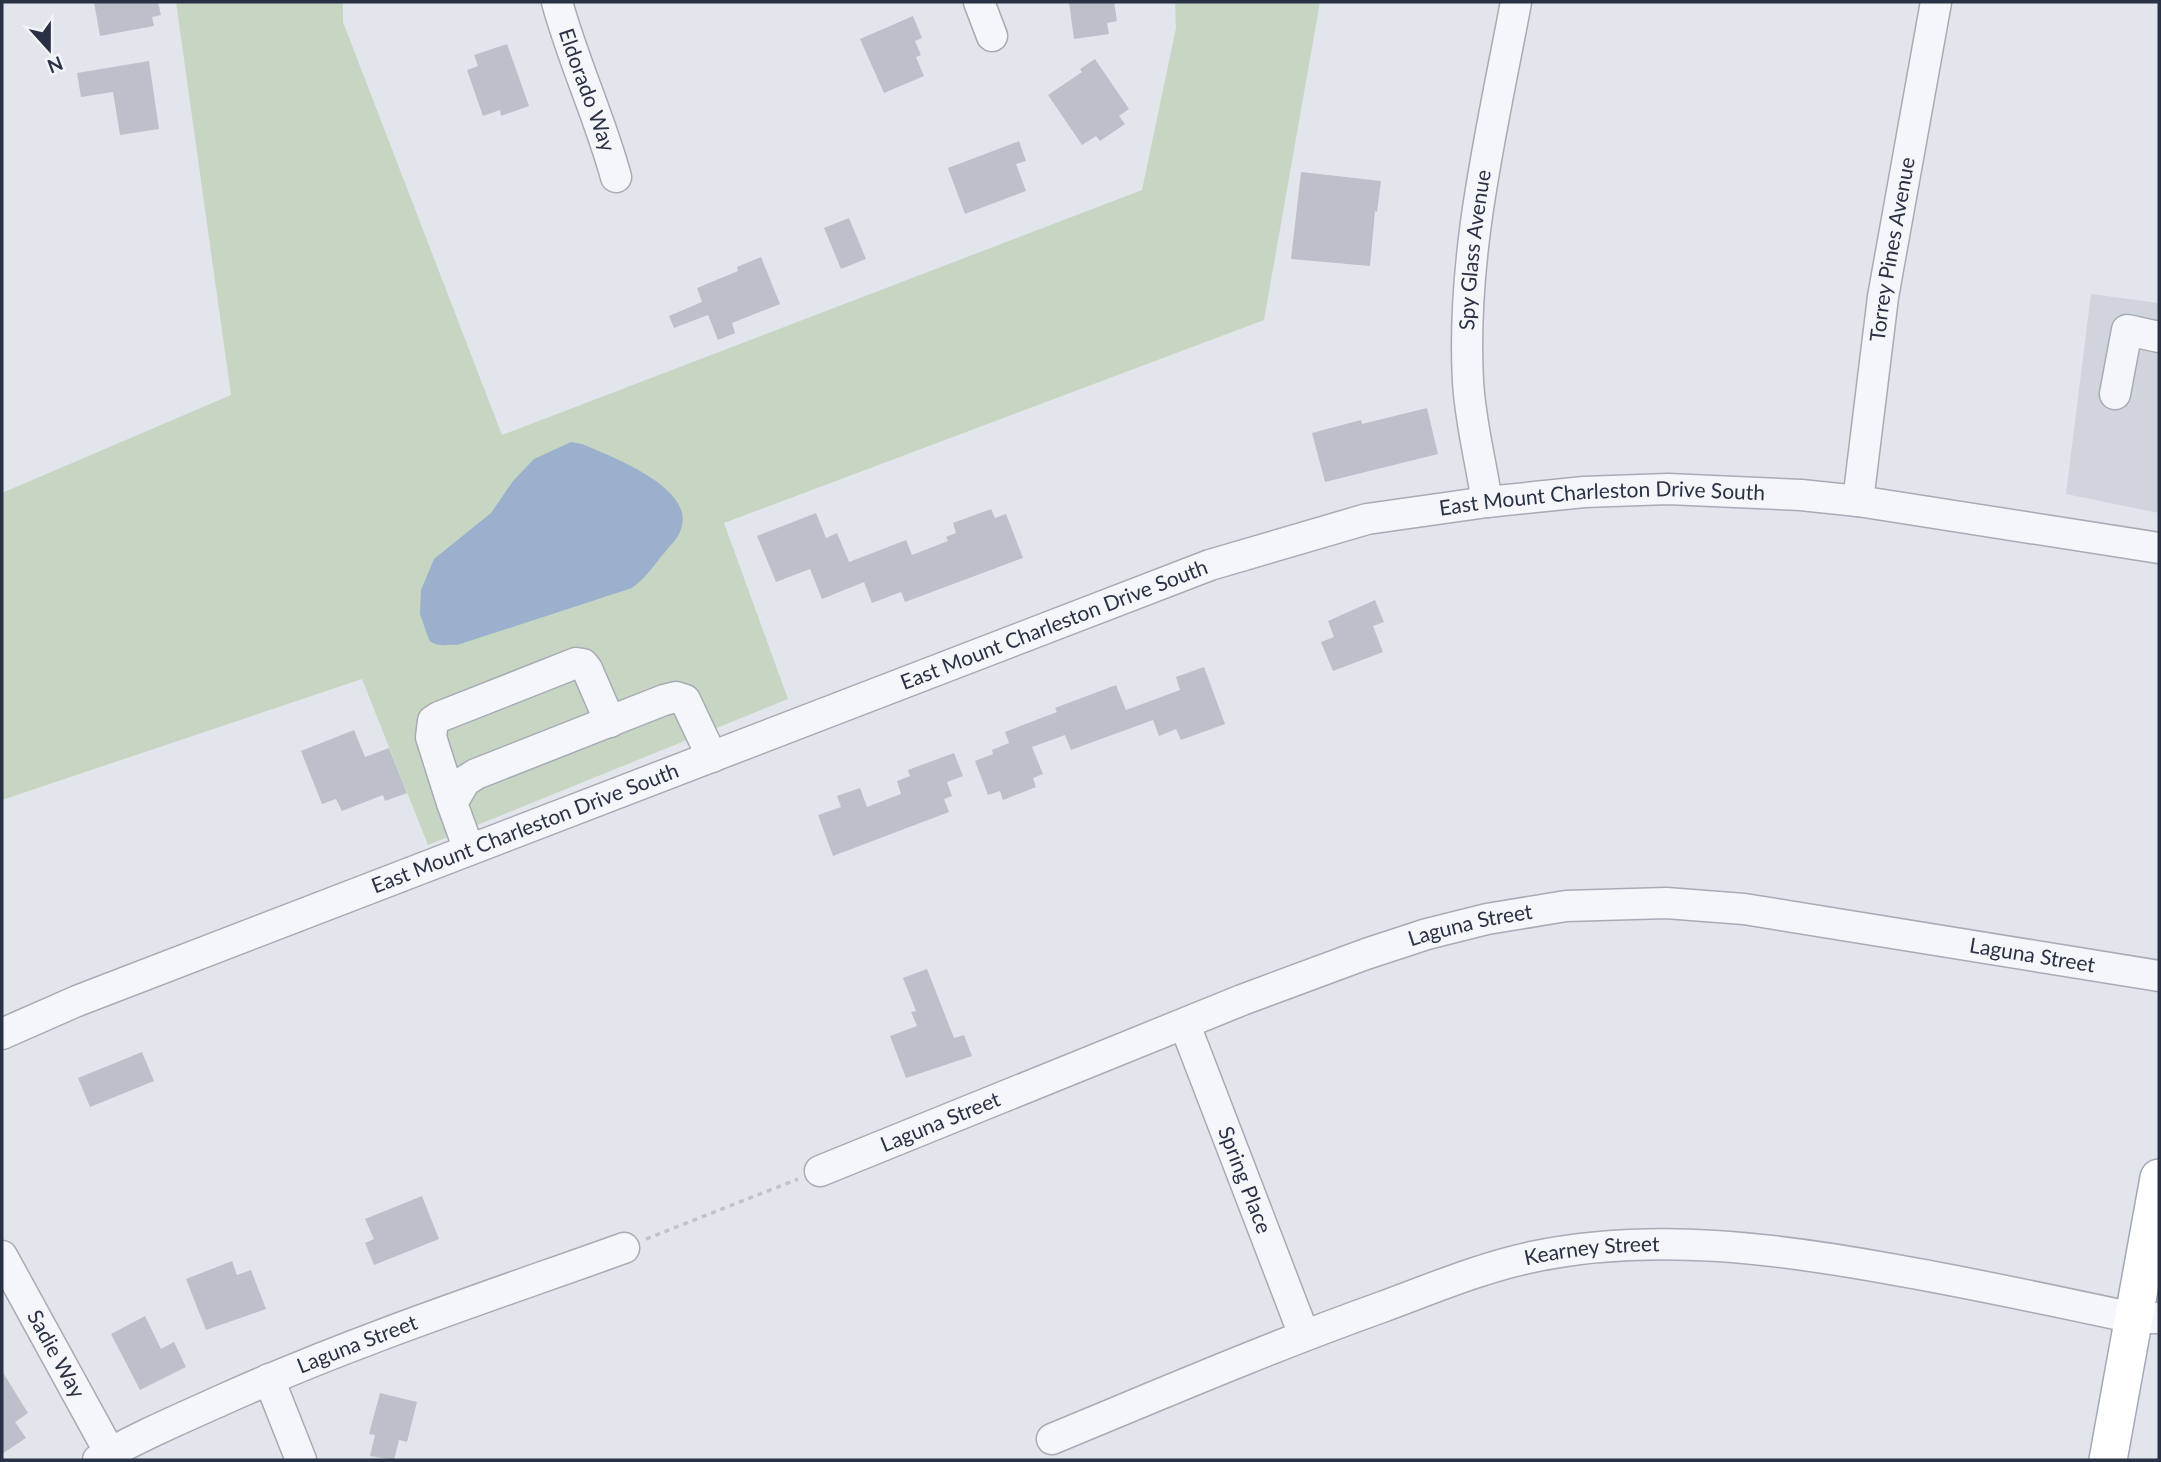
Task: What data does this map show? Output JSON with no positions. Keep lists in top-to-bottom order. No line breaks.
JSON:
{"streets":{"street":["Eldorado Way","Spy Glass Avenue","Torrey Pines Avenue","East Mount Charleston Drive South","Laguna Street","Spring Place","Kearney Street","Sadie Way"]},"crossings":[["Spy Glass Avenue","East Mount Charleston Drive South"],["Torrey Pines Avenue","East Mount Charleston Drive South"],["Laguna Street","Spring Place"],["Laguna Street","Sadie Way"],["Spring Place","Kearney Street"]],"north":"bottom"}
